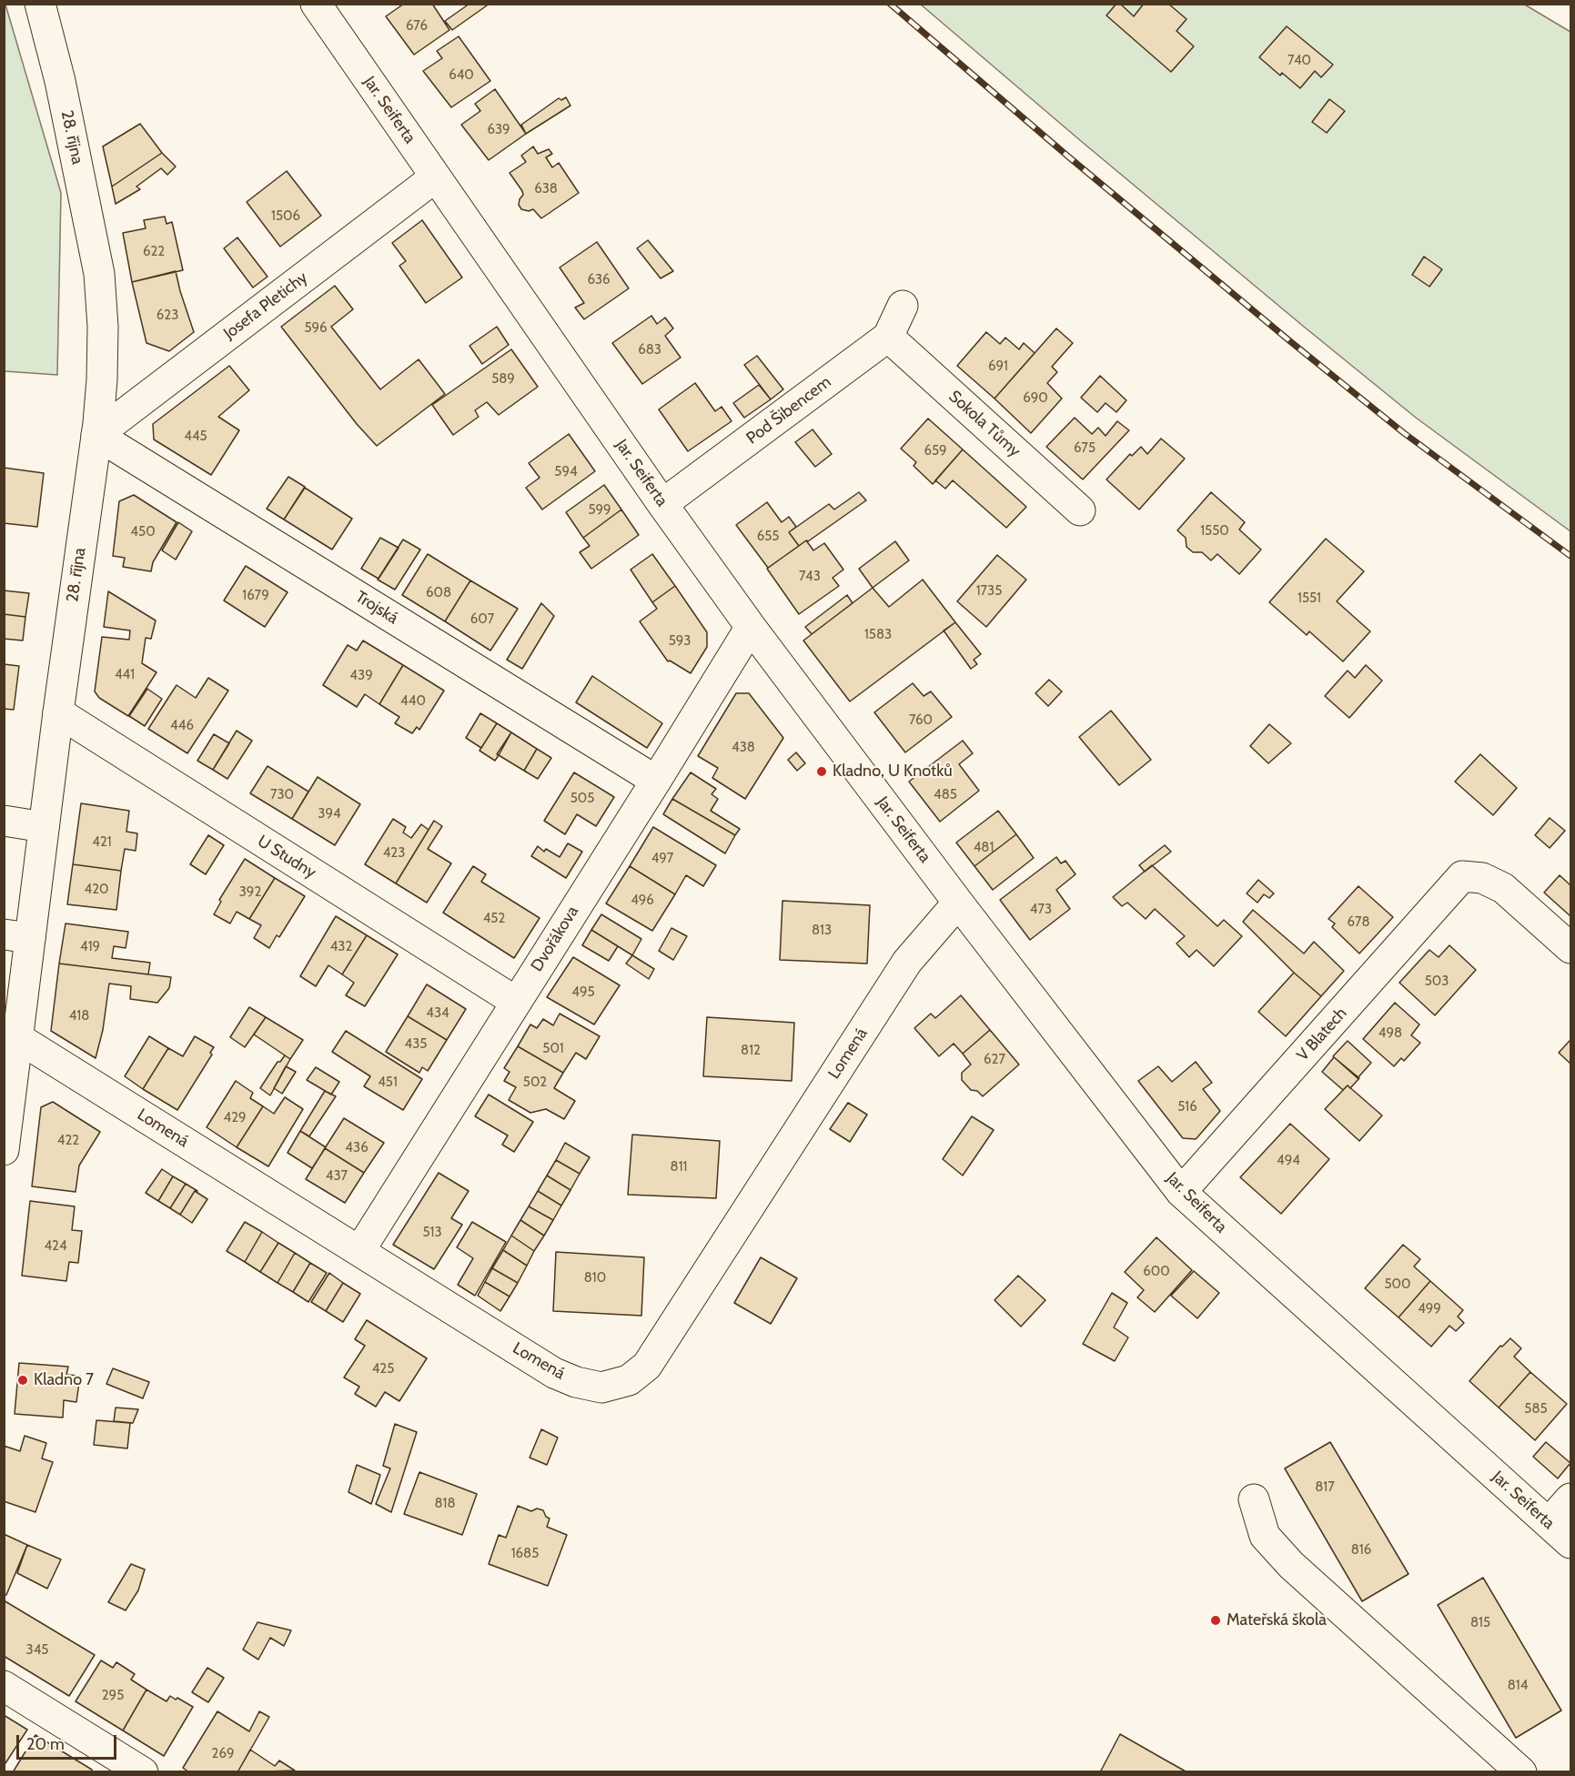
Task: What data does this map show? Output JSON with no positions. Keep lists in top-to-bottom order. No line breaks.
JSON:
{"streets":{"street":["Jar. Seiferta","28. října","Josefa Pletichy","Pod Šibencem","Sokola Tůmy","Trojská","U Studny","Dvořákova","V Blatech","Lomená"]},"crossings":[["Jar. Seiferta","Josefa Pletichy"],["Jar. Seiferta","Pod Šibencem"],["Jar. Seiferta","Dvořákova"],["Jar. Seiferta","V Blatech"],["Jar. Seiferta","Lomená"],["28. října","Josefa Pletichy"],["28. října","Trojská"],["28. října","U Studny"],["28. října","Lomená"],["Josefa Pletichy","Trojská"],["Pod Šibencem","Sokola Tůmy"],["Trojská","Dvořákova"],["U Studny","Dvořákova"],["Dvořákova","Lomená"]],"places":["Kladno, U Knotků","Kladno 7","Mateřská škola"],"house_numbers":["676","740","640","639","638","1506","622","636","623","596","683","691","589","690","445","675","659","594","599","1550","450","655","743","1735","608","1679","1551","607","1583","593","441","439","440","760","446","438","730","485","505","394","421","481","423","497","420","392","496","473","452","678","813","419","432","503","495","434","418","498","435","501","812","627","451","502","516","429","422","436","494","811","437","513","424","600","810","500","499","425","585","817","818","816","1685","815","345","814","295","269"],"scale_bar":"20 m"}
